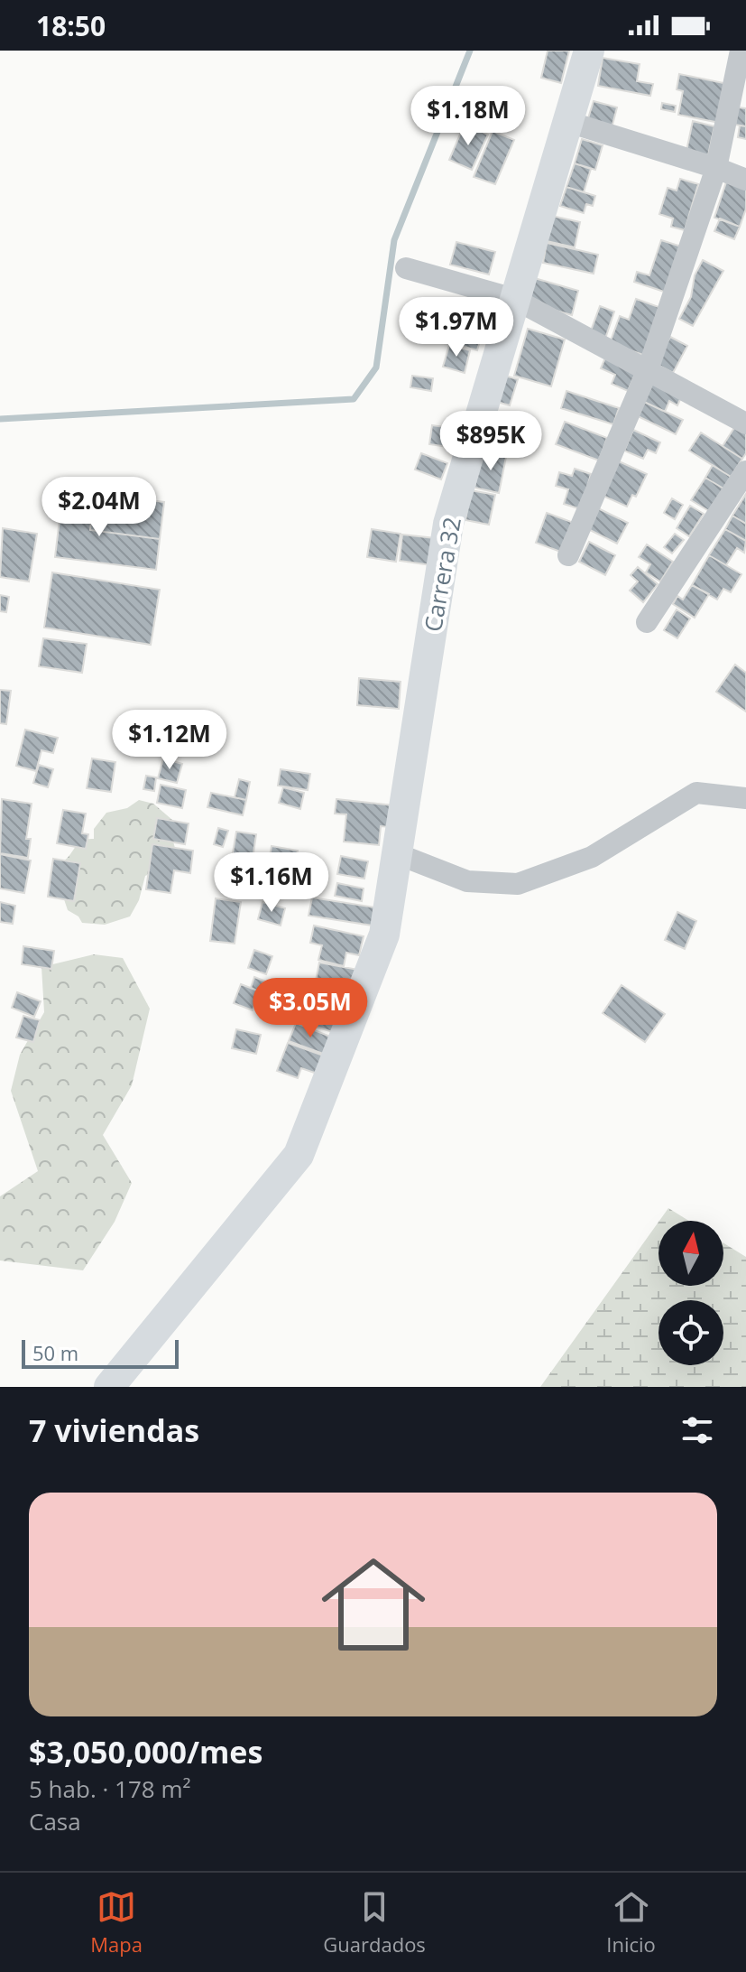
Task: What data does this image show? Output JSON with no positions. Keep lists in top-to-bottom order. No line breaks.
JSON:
{"streets":{"main road":["Carrera 32"]},"scale_bar":"50 m","north":"top","page":{"status":"18:50","price":["$1.18M","$1.97M","$895K","$2.04M","$1.12M","$1.16M","$3.05M"],"scale":"50 m","heading":"7 viviendas","list":[{"name":"$3,050,000/mes","note":"5 hab. · 178 m² · Casa"}],"tabs":["Mapa","Guardados","Inicio"]}}
